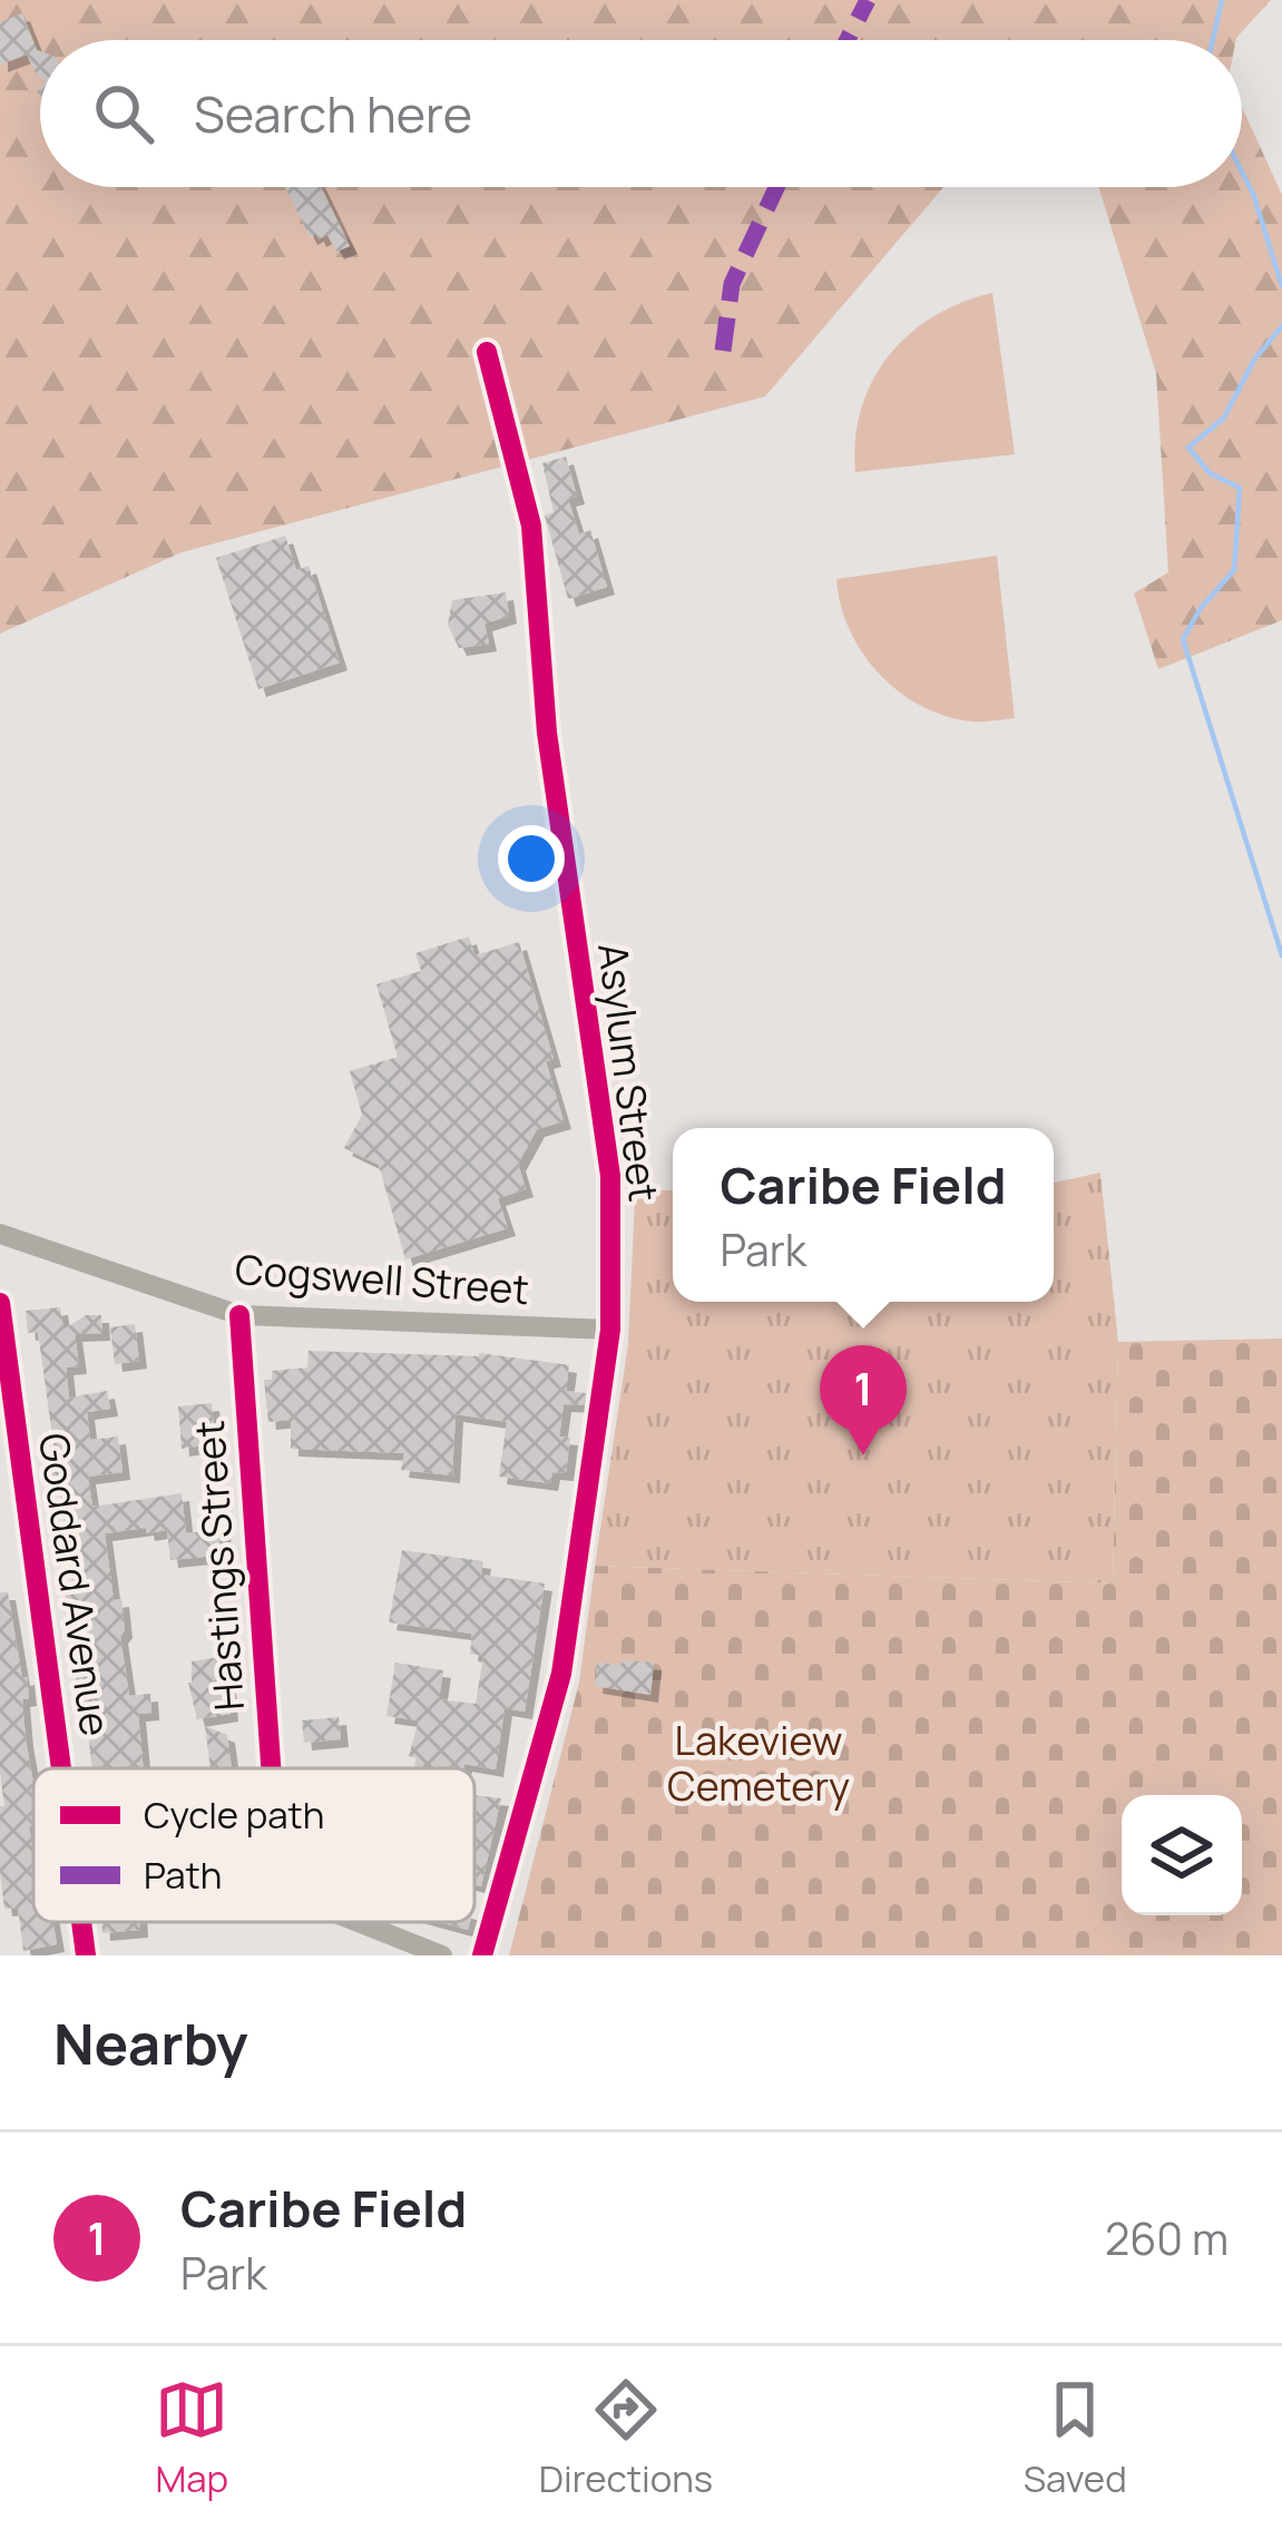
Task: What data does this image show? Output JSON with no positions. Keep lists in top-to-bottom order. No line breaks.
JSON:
{"streets":{"street":["Asylum Street","Cogswell Street","Hastings Street","Goddard Avenue"]},"crossings":[["Asylum Street","Cogswell Street"],["Cogswell Street","Hastings Street"]],"parks":["Lakeview Cemetery"],"legend":["Cycle path","Path"],"page":{"search":"Search here","popup":["Caribe Field","Park"],"pins":"1","heading":"Nearby","list":[{"mark":"1","name":"Caribe Field","note":"Park","value":"260 m"}],"nav":["Map","Directions","Saved"]}}
